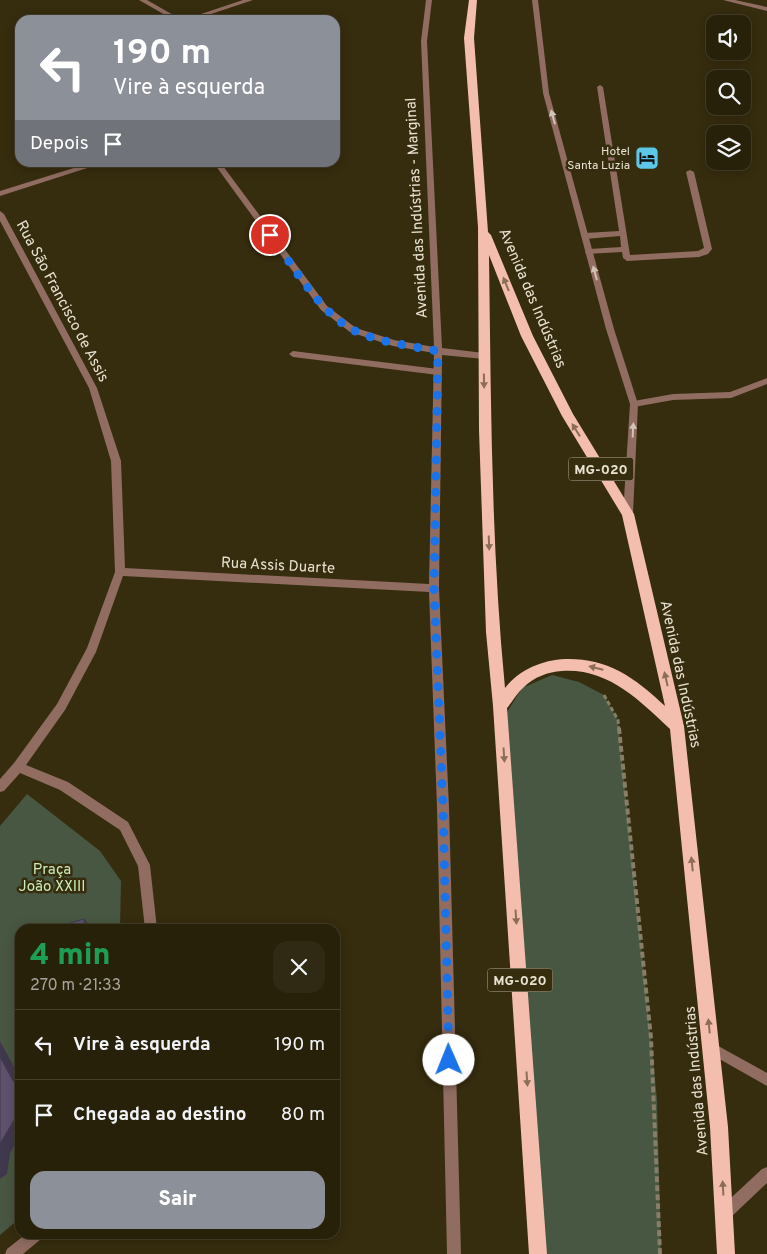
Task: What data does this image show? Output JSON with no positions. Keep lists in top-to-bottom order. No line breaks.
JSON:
{"streets":{"highway":["Avenida das Indústrias","MG-020"],"street":["Avenida das Indústrias - Marginal","Rua São Francisco de Assis","Rua Assis Duarte"]},"crossings":[["Avenida das Indústrias - Marginal","Rua Assis Duarte"],["Rua São Francisco de Assis","Rua Assis Duarte"]],"parks":["Praça João XXIII"],"places":{"hotel":["Hotel Santa Luzia"]},"page":{"turn":["190 m","Vire à esquerda"],"then":"Depois","heading":["4 min","270 m · 21:33"],"list":[{"name":"Vire à esquerda","value":"190 m"},{"name":"Chegada ao destino","value":"80 m"}],"buttons":"Sair"}}
